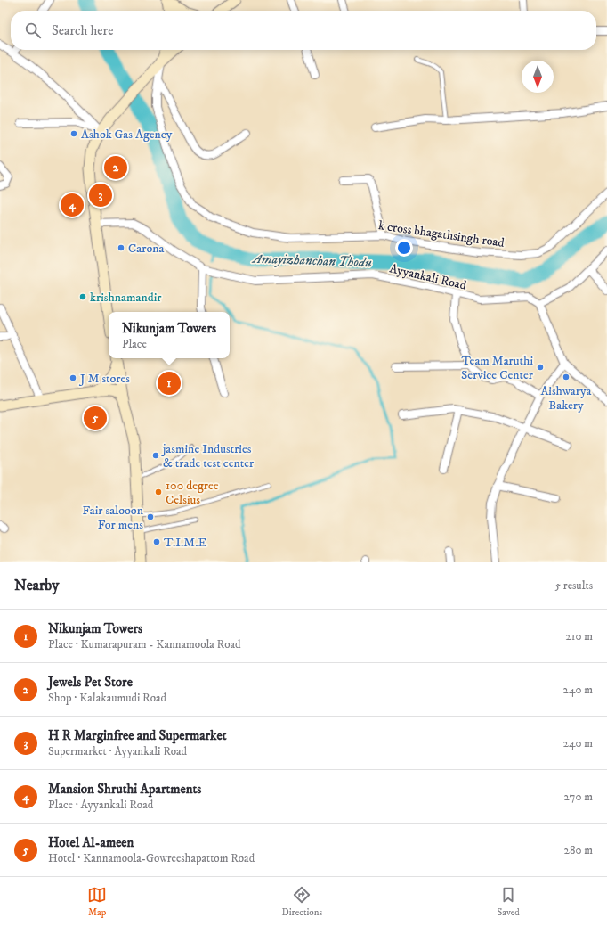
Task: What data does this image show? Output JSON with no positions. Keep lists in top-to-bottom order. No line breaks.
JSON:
{"streets":{"street":["k cross bhagathsingh road","Ayyankali Road"]},"water":["Amayizhanchan Thodu"],"places":["Ashok Gas Agency","Carona","krishnamandir","Team Maruthi Service Center","Aishwarya Bakery","J M stores","jasmine Industries & trade test center","100 degree Celsius","Fair salooon For mens","T.I.M.E"],"north":"bottom","page":{"search":"Search here","pins":["2","3","4","1","5"],"popup":["Nikunjam Towers","Place"],"heading":["Nearby","5 results"],"list":[{"mark":"1","name":"Nikunjam Towers","note":"Place · Kumarapuram - Kannamoola Road","value":"210 m"},{"mark":"2","name":"Jewels Pet Store","note":"Shop · Kalakaumudi Road","value":"240 m"},{"mark":"3","name":"H R Marginfree and Supermarket","note":"Supermarket · Ayyankali Road","value":"240 m"},{"mark":"4","name":"Mansion Shruthi Apartments","note":"Place · Ayyankali Road","value":"270 m"},{"mark":"5","name":"Hotel Al-ameen","note":"Hotel · Kannamoola-Gowreeshapattom Road","value":"280 m"}],"nav":["Map","Directions","Saved"]}}
